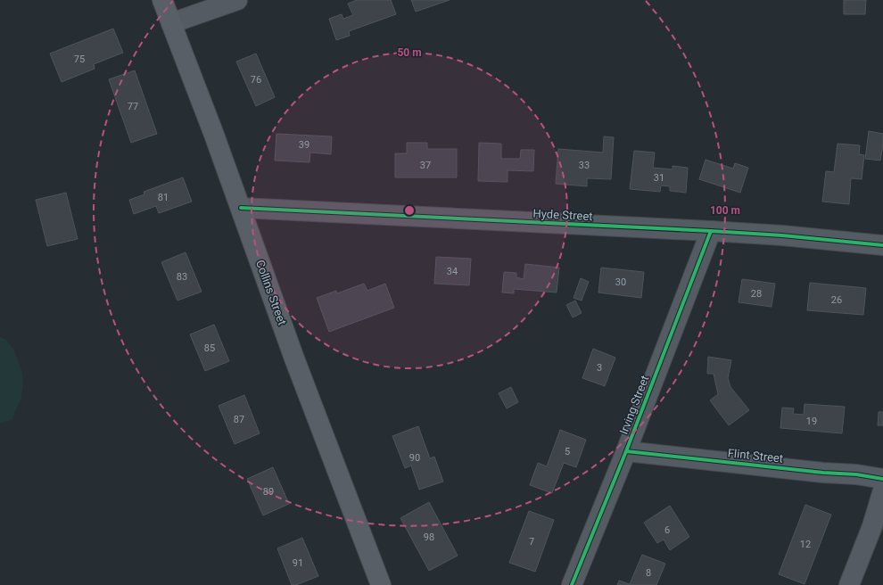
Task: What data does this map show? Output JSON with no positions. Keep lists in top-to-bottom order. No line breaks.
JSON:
{"streets":{"main road":["Collins Street"],"street":["Hyde Street","Irving Street","Flint Street"]},"crossings":[["Hyde Street","Collins Street"],["Hyde Street","Irving Street"],["Irving Street","Flint Street"]],"house_numbers":["75","76","77","39","37","33","31","81","34","83","30","28","26","85","3","87","19","5","90","89","6","98","7","12","91","8"],"rings":["50 m","100 m"]}
